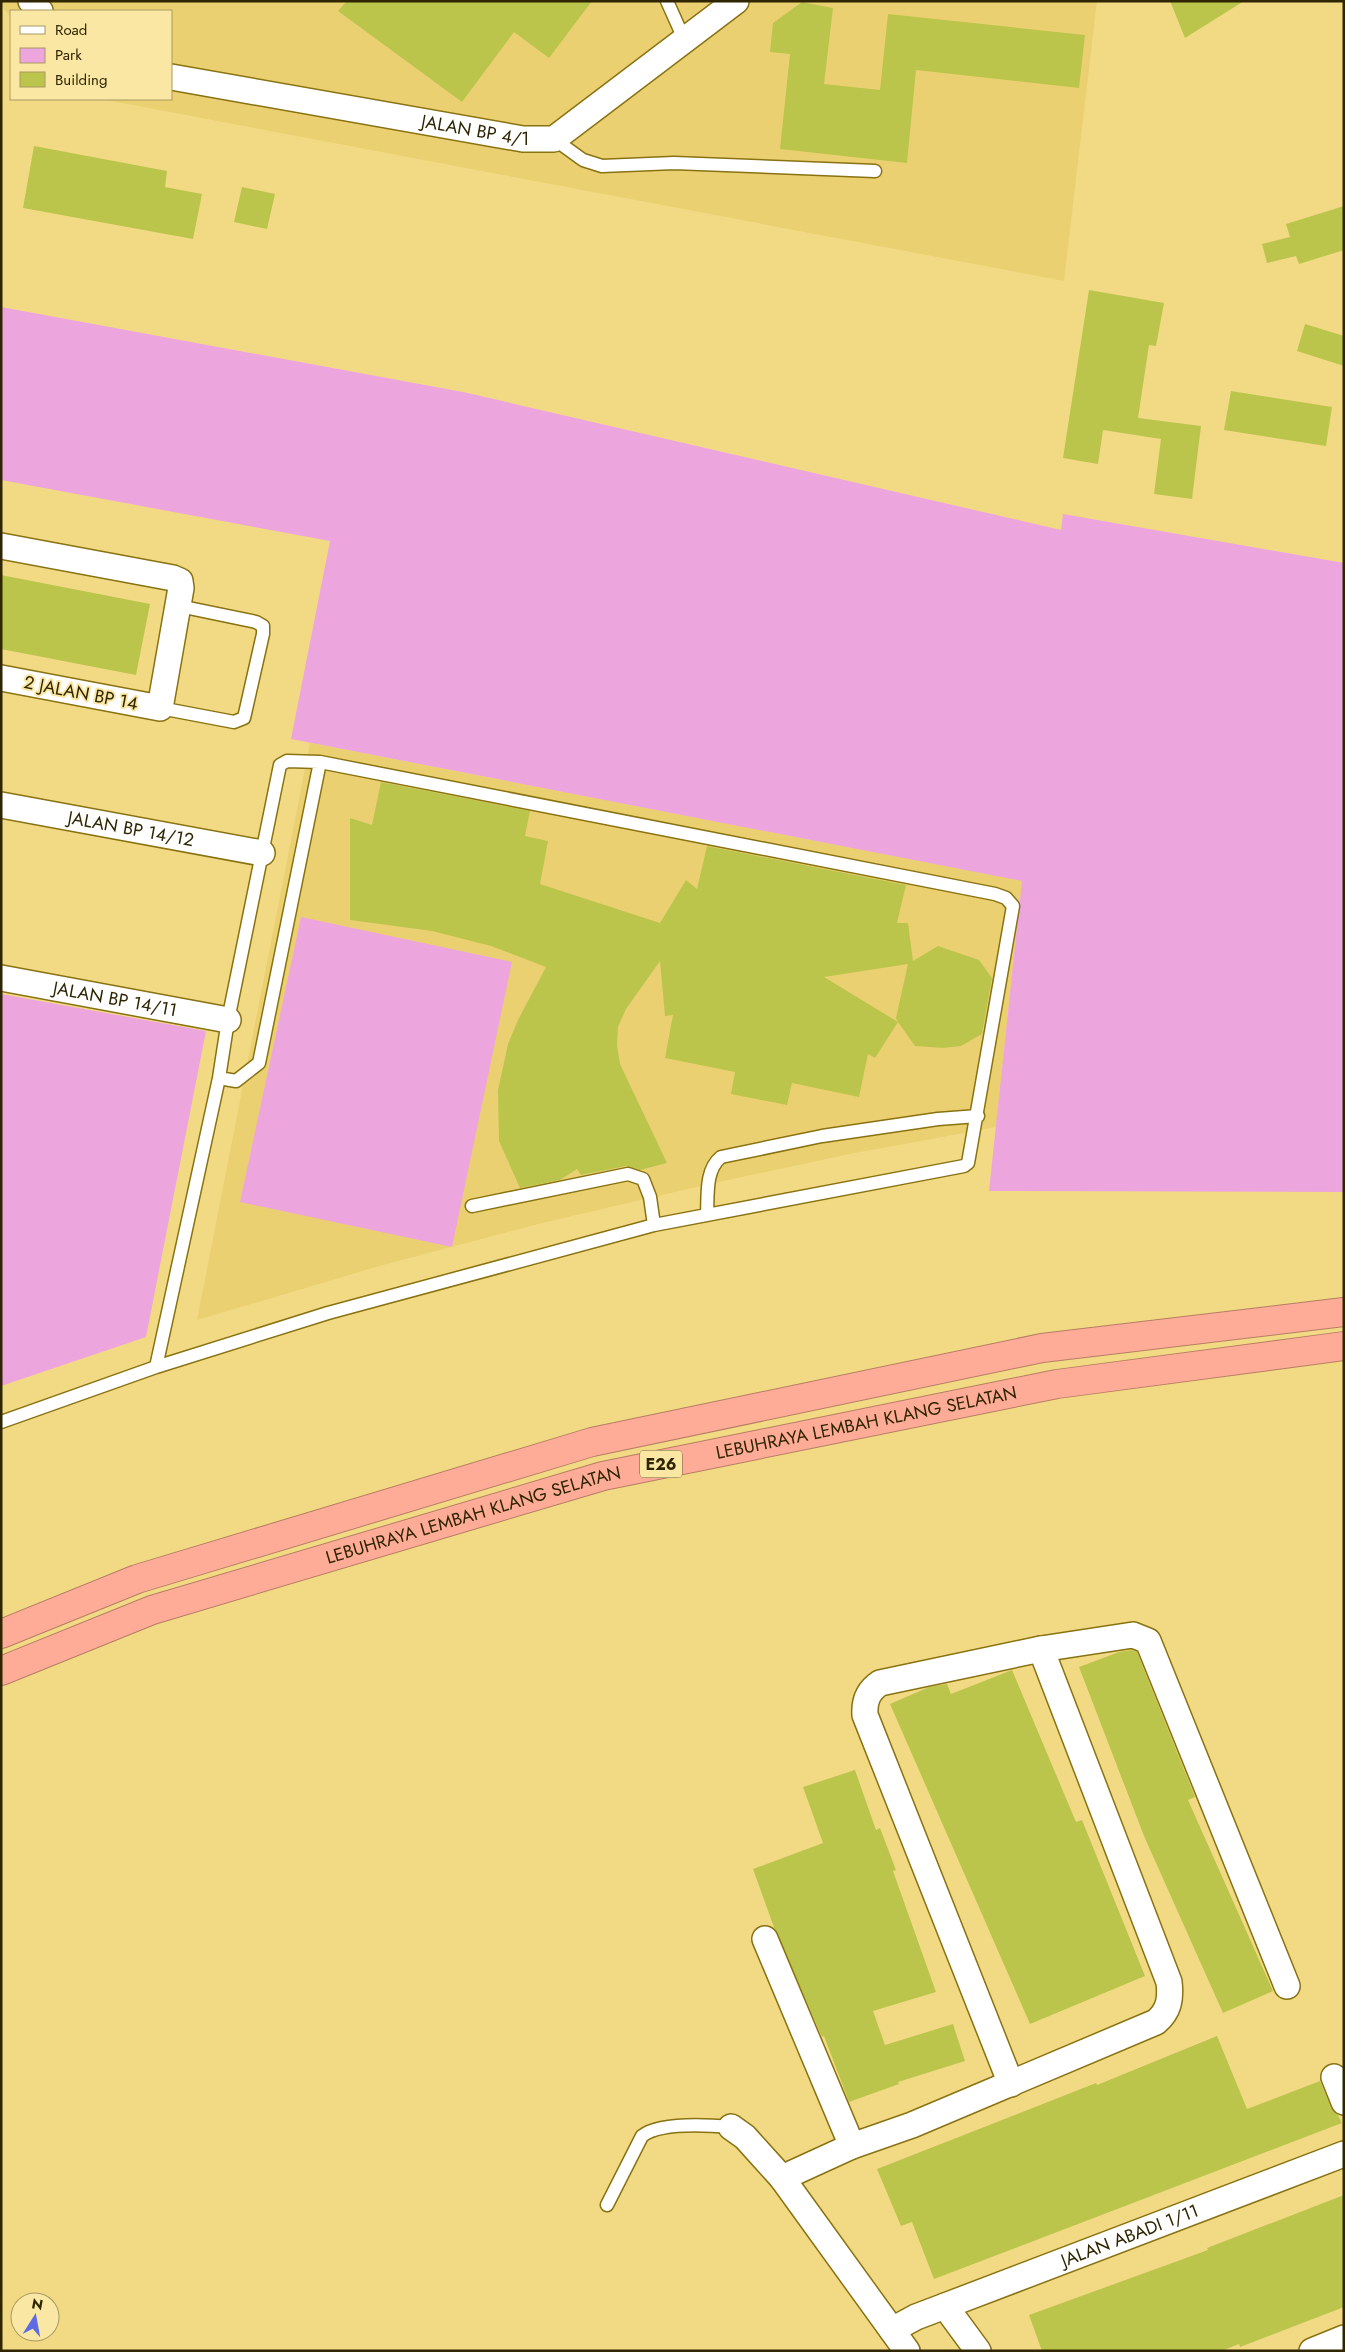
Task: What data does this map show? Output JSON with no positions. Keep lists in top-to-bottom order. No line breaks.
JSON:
{"streets":{"highway":["LEBUHRAYA LEMBAH KLANG SELATAN","E26"],"street":["JALAN BP 4/1","2 JALAN BP 14","JALAN BP 14/12","JALAN BP 14/11","JALAN ABADI 1/11"]},"legend":["Road","Park","Building"],"north":"top"}
